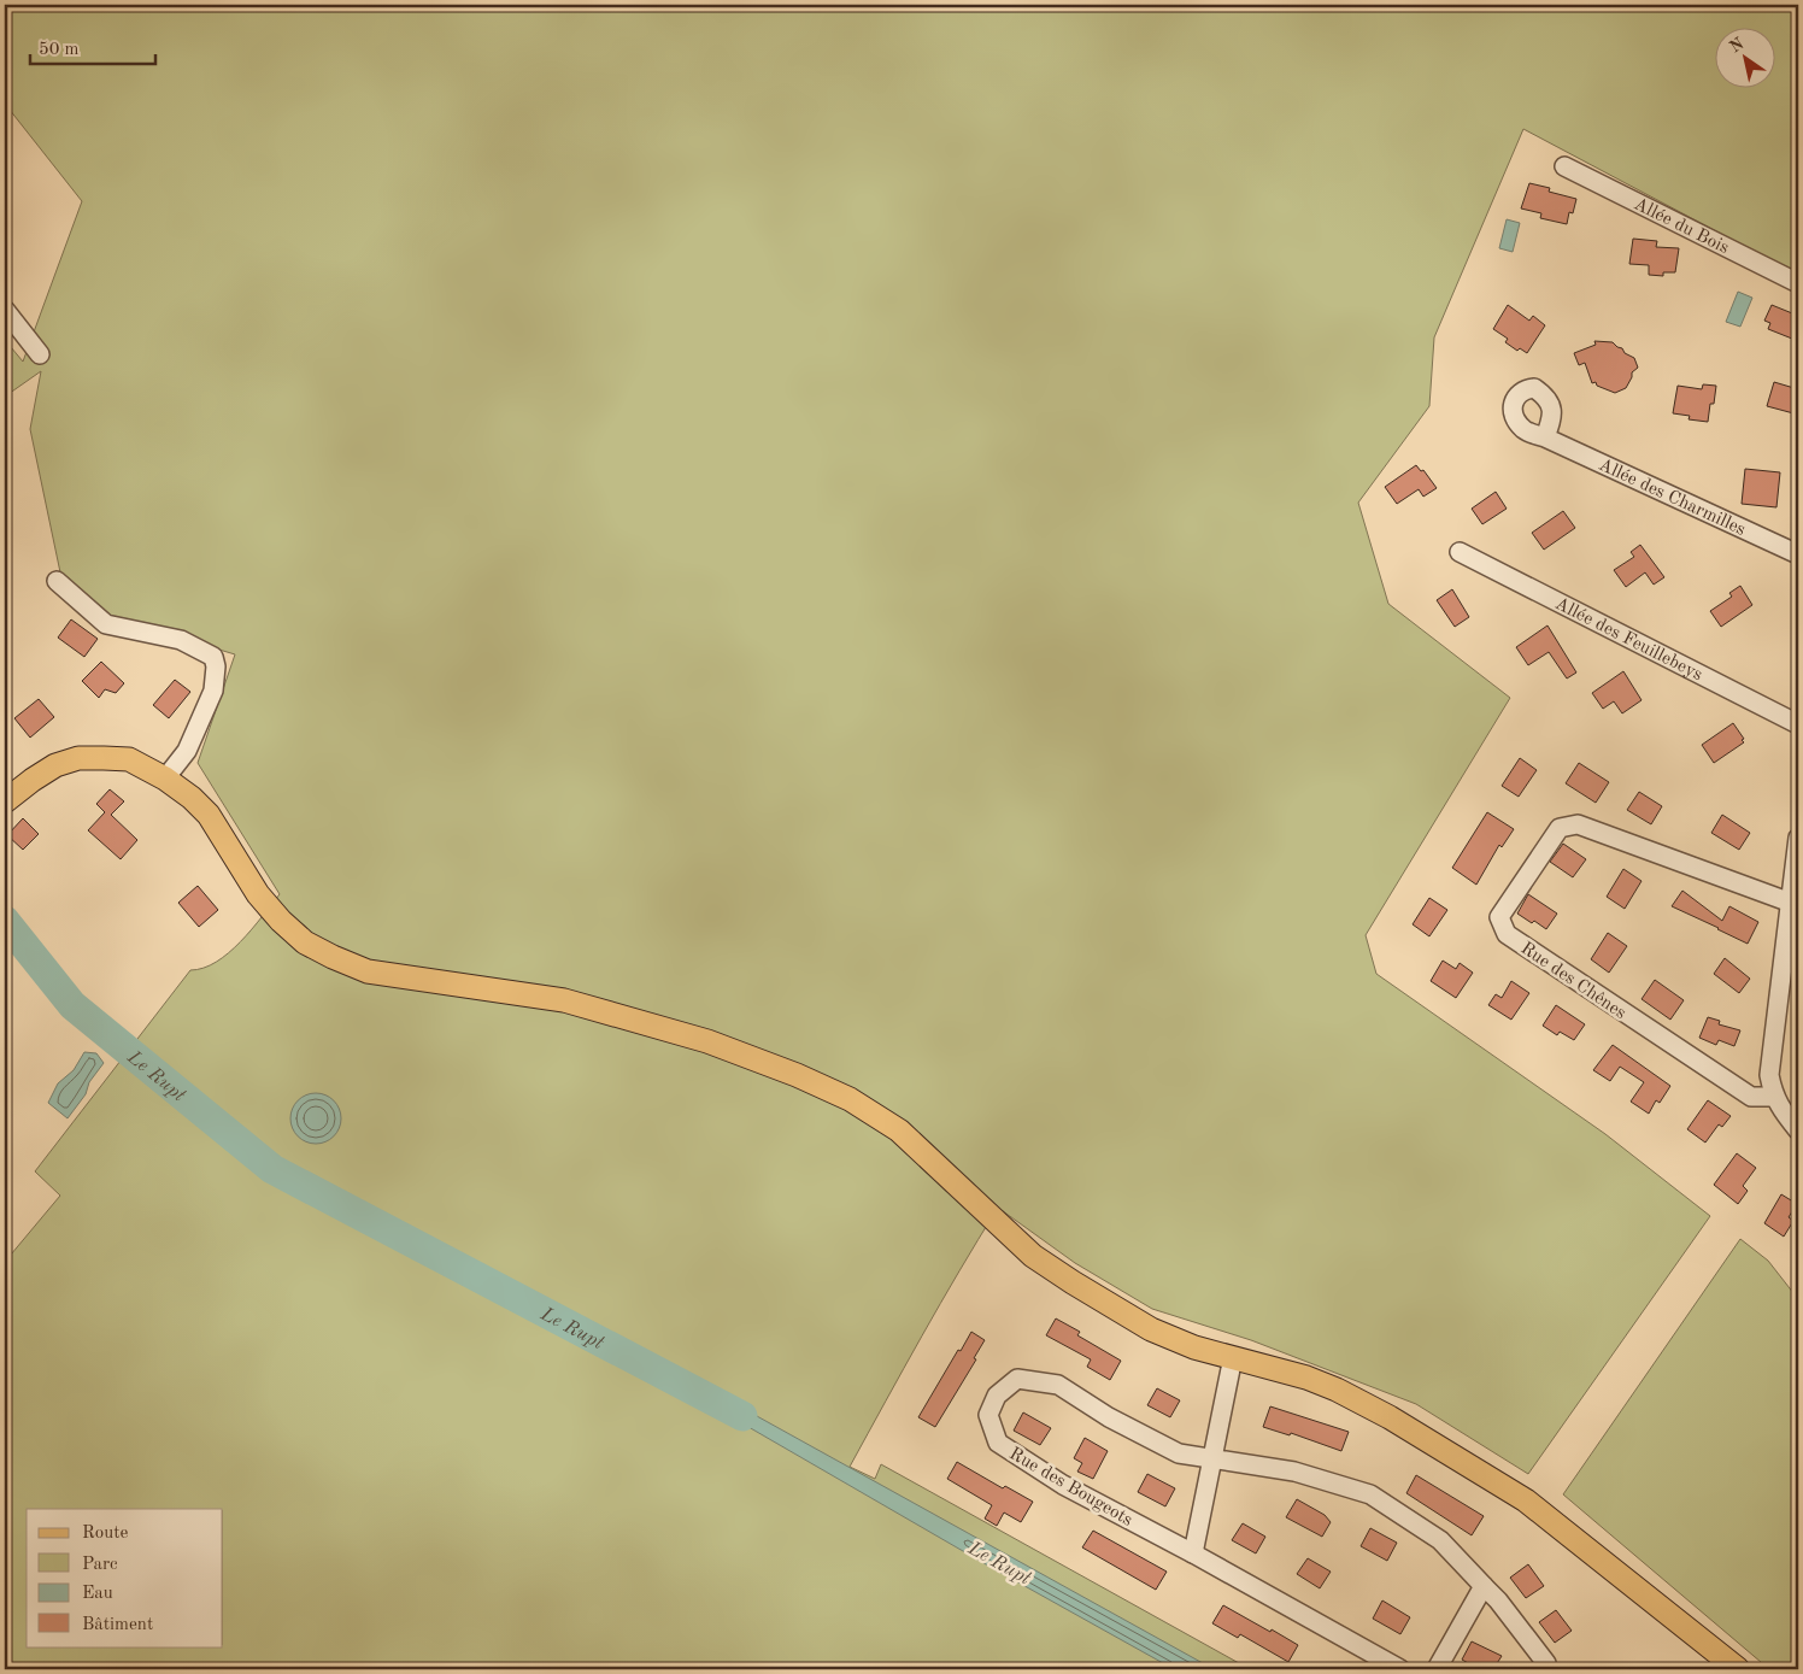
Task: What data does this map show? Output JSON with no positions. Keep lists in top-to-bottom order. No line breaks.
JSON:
{"streets":{"street":["Allée du Bois","Allée des Charmilles","Allée des Feuillebeys","Rue des Chênes","Rue des Bougeots"]},"water":["Le Rupt"],"legend":["Route","Parc","Eau","Bâtiment"],"scale_bar":"50 m","north":"top left"}
